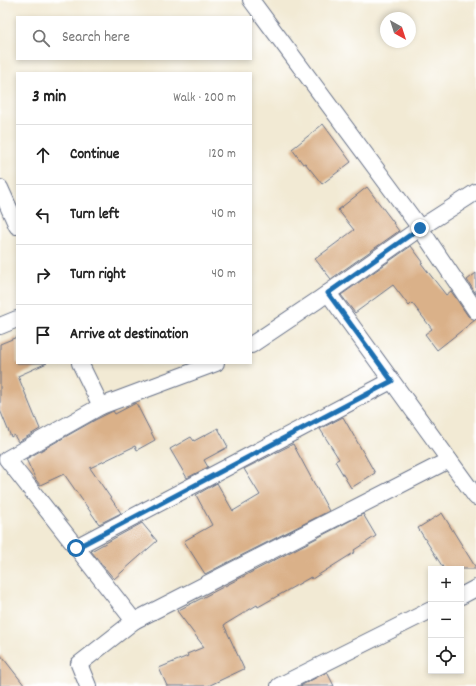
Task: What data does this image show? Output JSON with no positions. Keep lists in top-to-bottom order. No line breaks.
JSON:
{"north":"bottom right","page":{"search":"Search here","heading":["3 min","Walk · 200 m"],"list":[["Continue","120 m"],["Turn left","40 m"],["Turn right","40 m"],"Arrive at destination"],"map_buttons":["+","−"]}}
